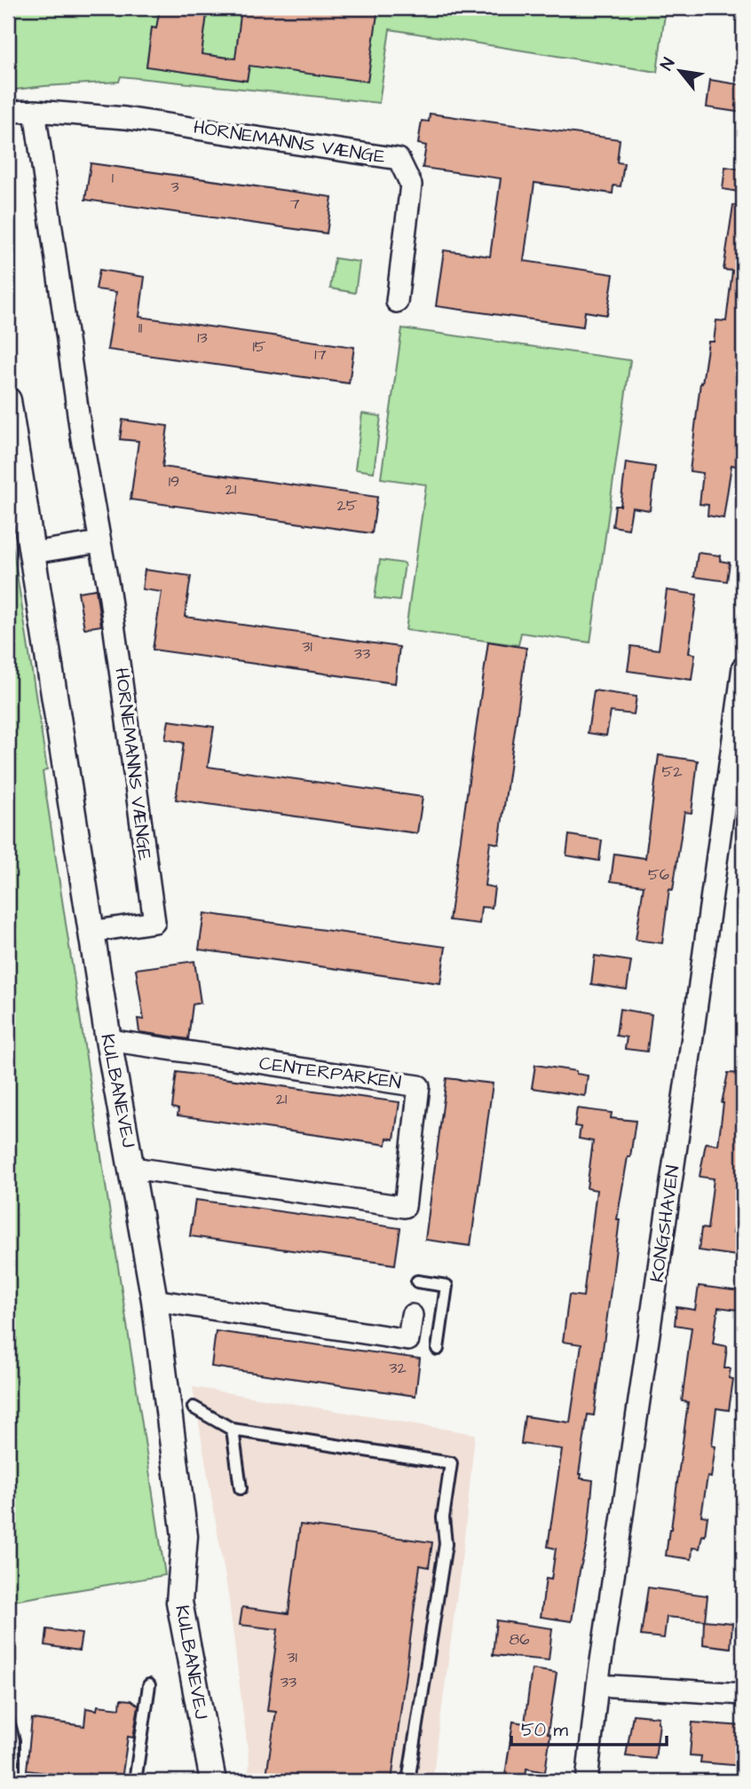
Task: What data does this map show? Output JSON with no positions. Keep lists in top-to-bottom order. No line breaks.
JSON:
{"streets":{"street":["HORNEMANNS VÆNGE","CENTERPARKEN","KULBANEVEJ","KONGSHAVEN"]},"crossings":[["HORNEMANNS VÆNGE","KULBANEVEJ"],["CENTERPARKEN","KULBANEVEJ"]],"house_numbers":["1","3","7","11","13","15","17","19","21","25","31","33","52","56","21","32","86","31","33"],"scale_bar":"50 m","north":"top left"}
